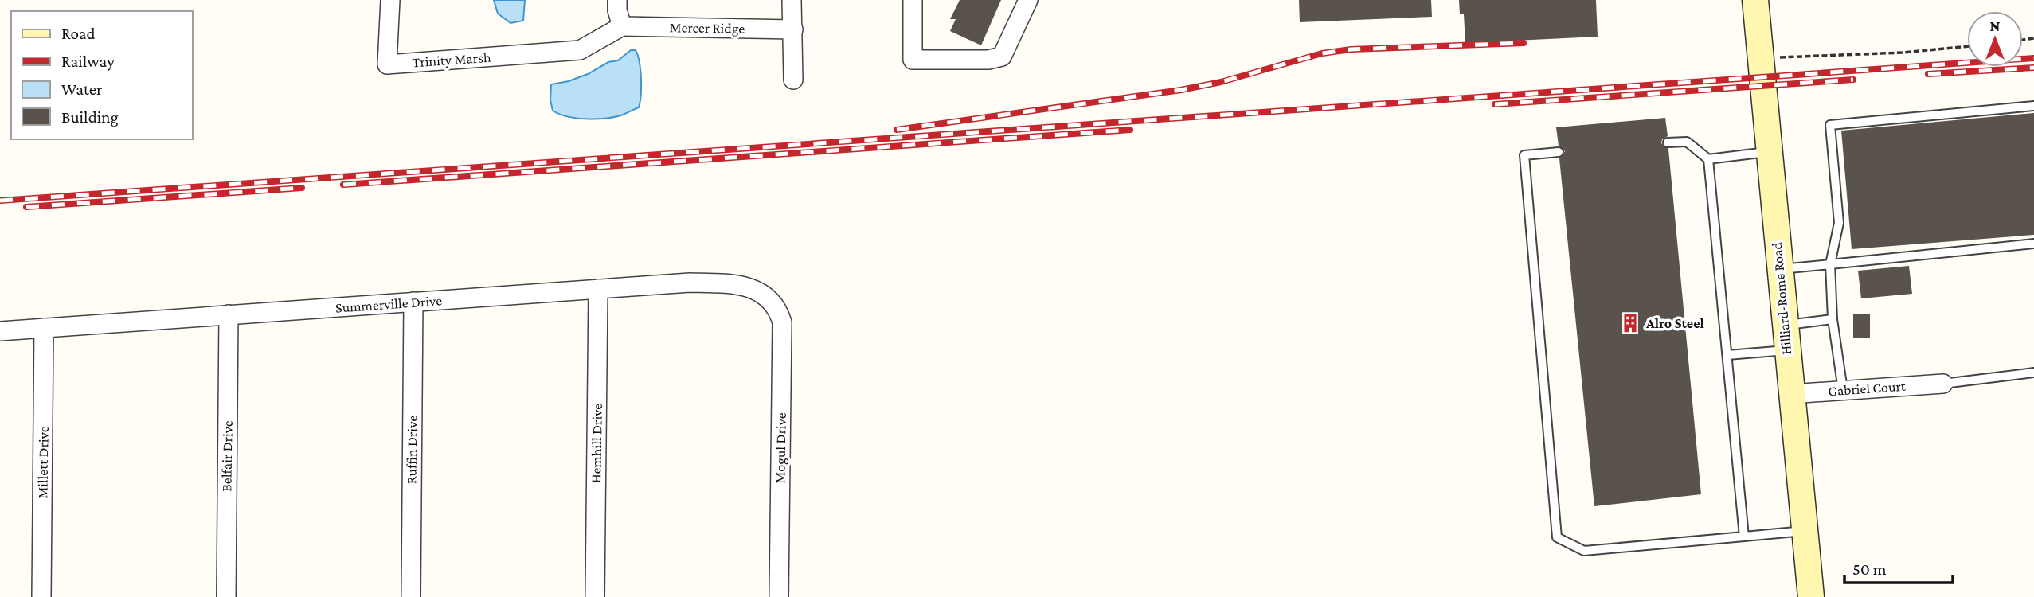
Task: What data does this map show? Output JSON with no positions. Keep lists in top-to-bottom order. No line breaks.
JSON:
{"streets":{"main road":["Hilliard-Rome Road"],"street":["Mercer Ridge","Trinity Marsh","Summerville Drive","Gabriel Court","Hemhill Drive","Mogul Drive","Ruffin Drive","Belfair Drive","Millett Drive"]},"crossings":[["Mercer Ridge","Trinity Marsh"],["Hilliard-Rome Road","Gabriel Court"],["Summerville Drive","Hemhill Drive"],["Summerville Drive","Mogul Drive"],["Summerville Drive","Ruffin Drive"],["Summerville Drive","Belfair Drive"],["Summerville Drive","Millett Drive"]],"places":{"building":["Alro Steel"]},"legend":["Road","Railway","Water","Building"],"scale_bar":"50 m","north":"top"}
